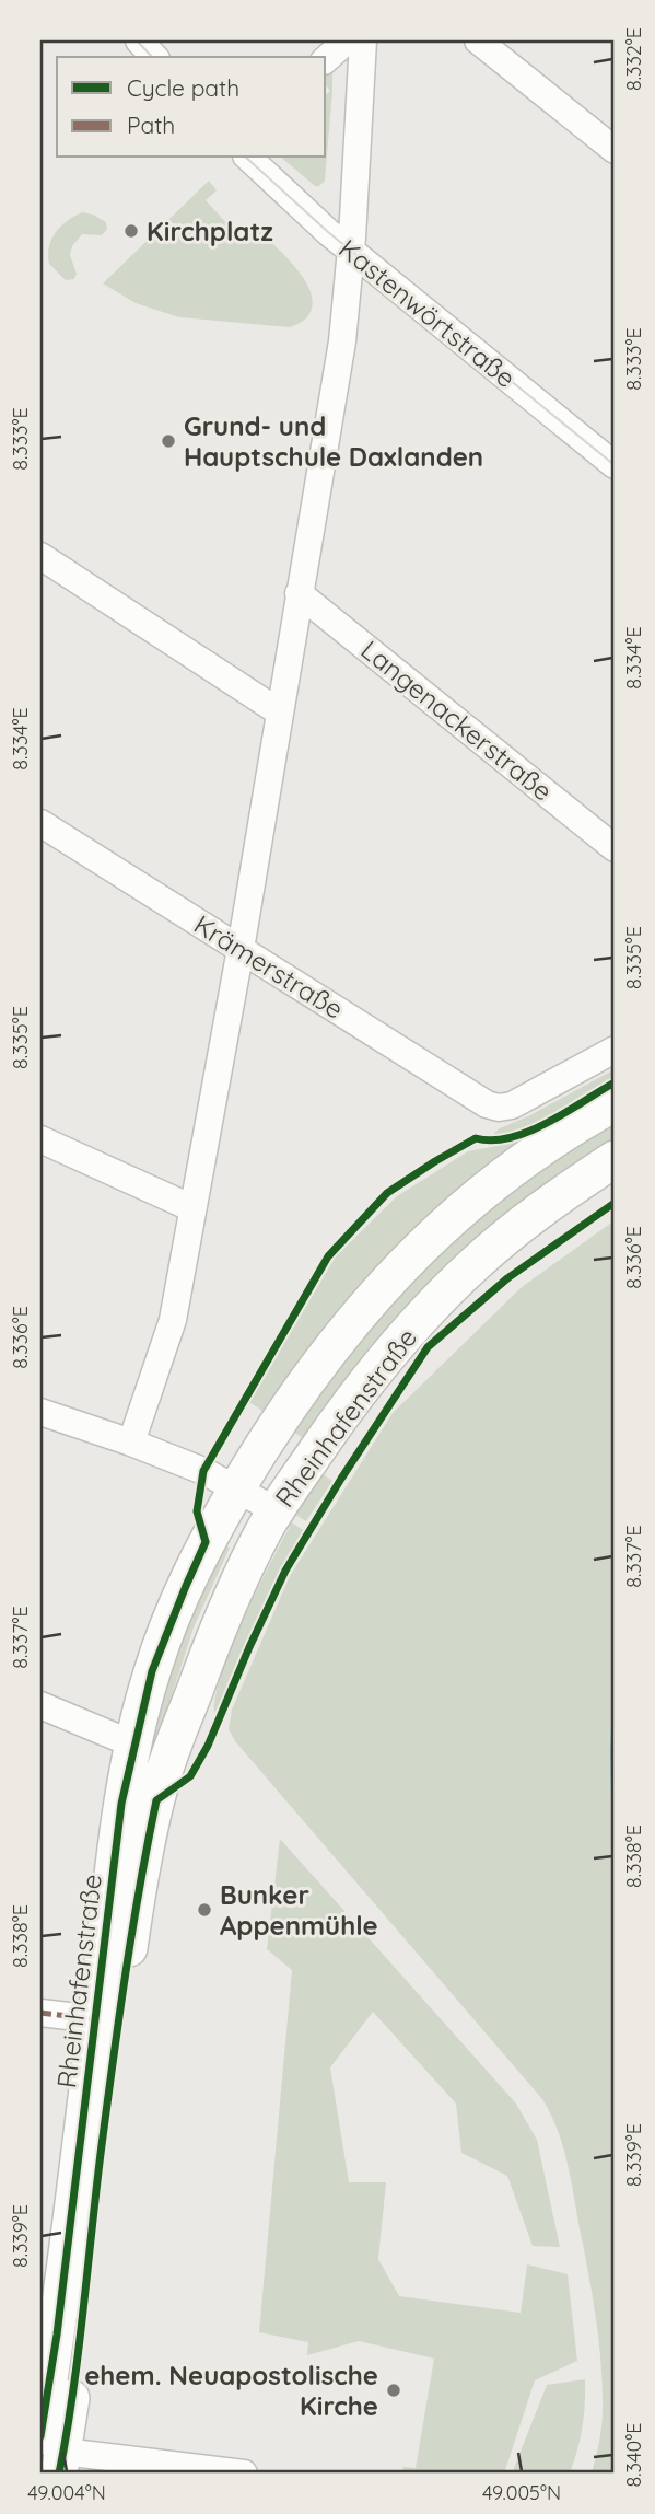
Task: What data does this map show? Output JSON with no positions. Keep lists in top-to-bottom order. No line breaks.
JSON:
{"streets":{"main road":["Rheinhafenstraße"],"street":["Kastenwörtstraße","Langenackerstraße","Krämerstraße"]},"places":["Kirchplatz","Grund- und Hauptschule Daxlanden","Bunker Appenmühle","ehem. Neuapostolische Kirche"],"legend":["Cycle path","Path"],"coordinates":["8.332°E","8.333°E","8.334°E","8.335°E","8.336°E","8.337°E","8.338°E","8.339°E","8.340°E","49.004°N","49.005°N"]}
